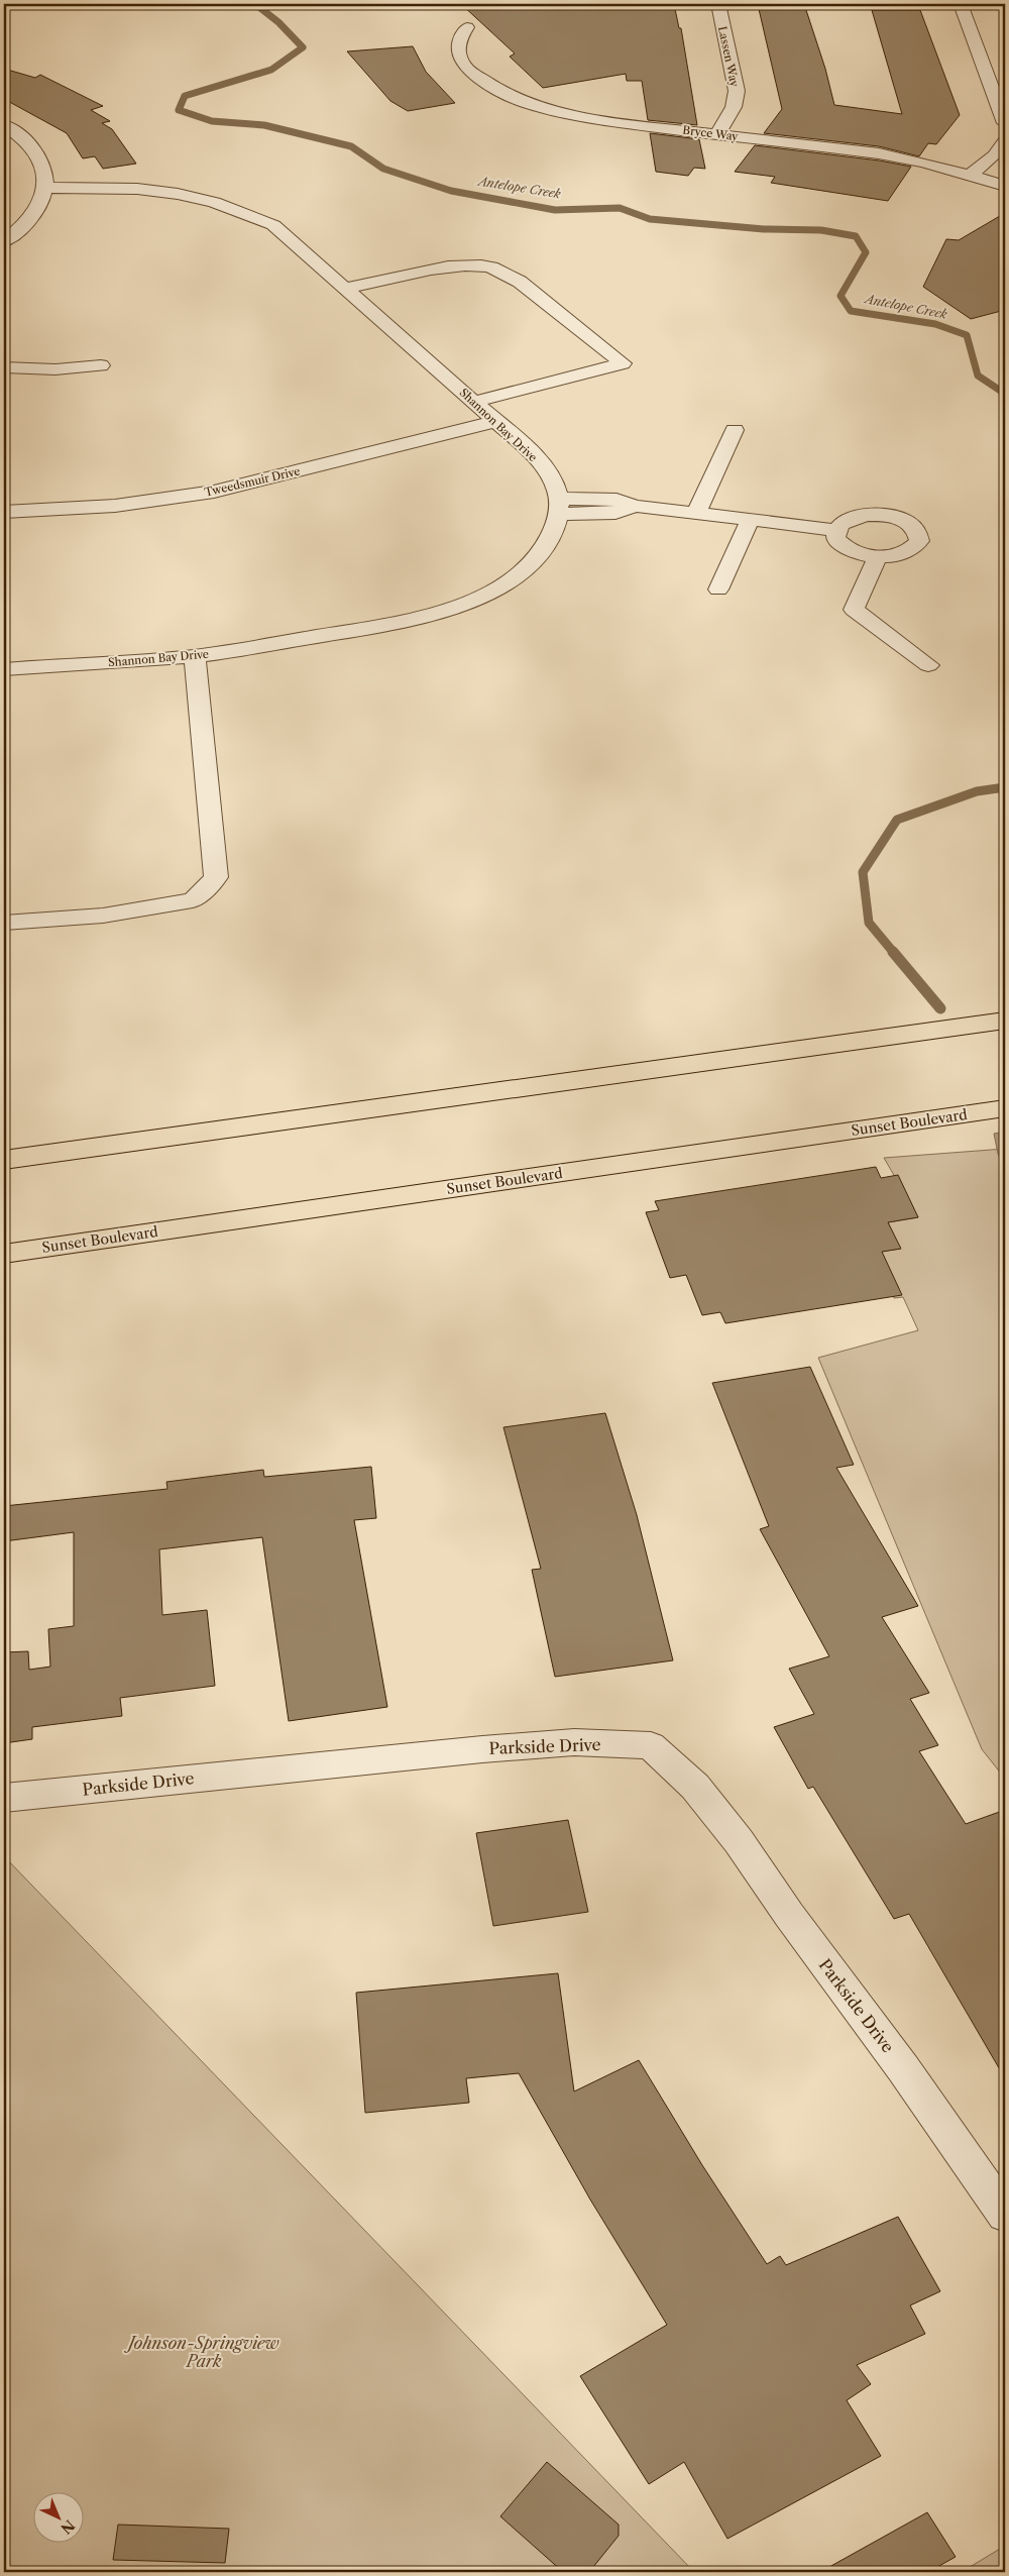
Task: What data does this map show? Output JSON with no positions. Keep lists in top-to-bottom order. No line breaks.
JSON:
{"streets":{"main road":["Sunset Boulevard"],"street":["Lassen Way","Bryce Way","Shannon Bay Drive","Tweedsmuir Drive","Parkside Drive"]},"crossings":[["Lassen Way","Bryce Way"],["Shannon Bay Drive","Tweedsmuir Drive"]],"water":["Antelope Creek"],"parks":["Johnson-Springview Park"],"north":"bottom right"}
